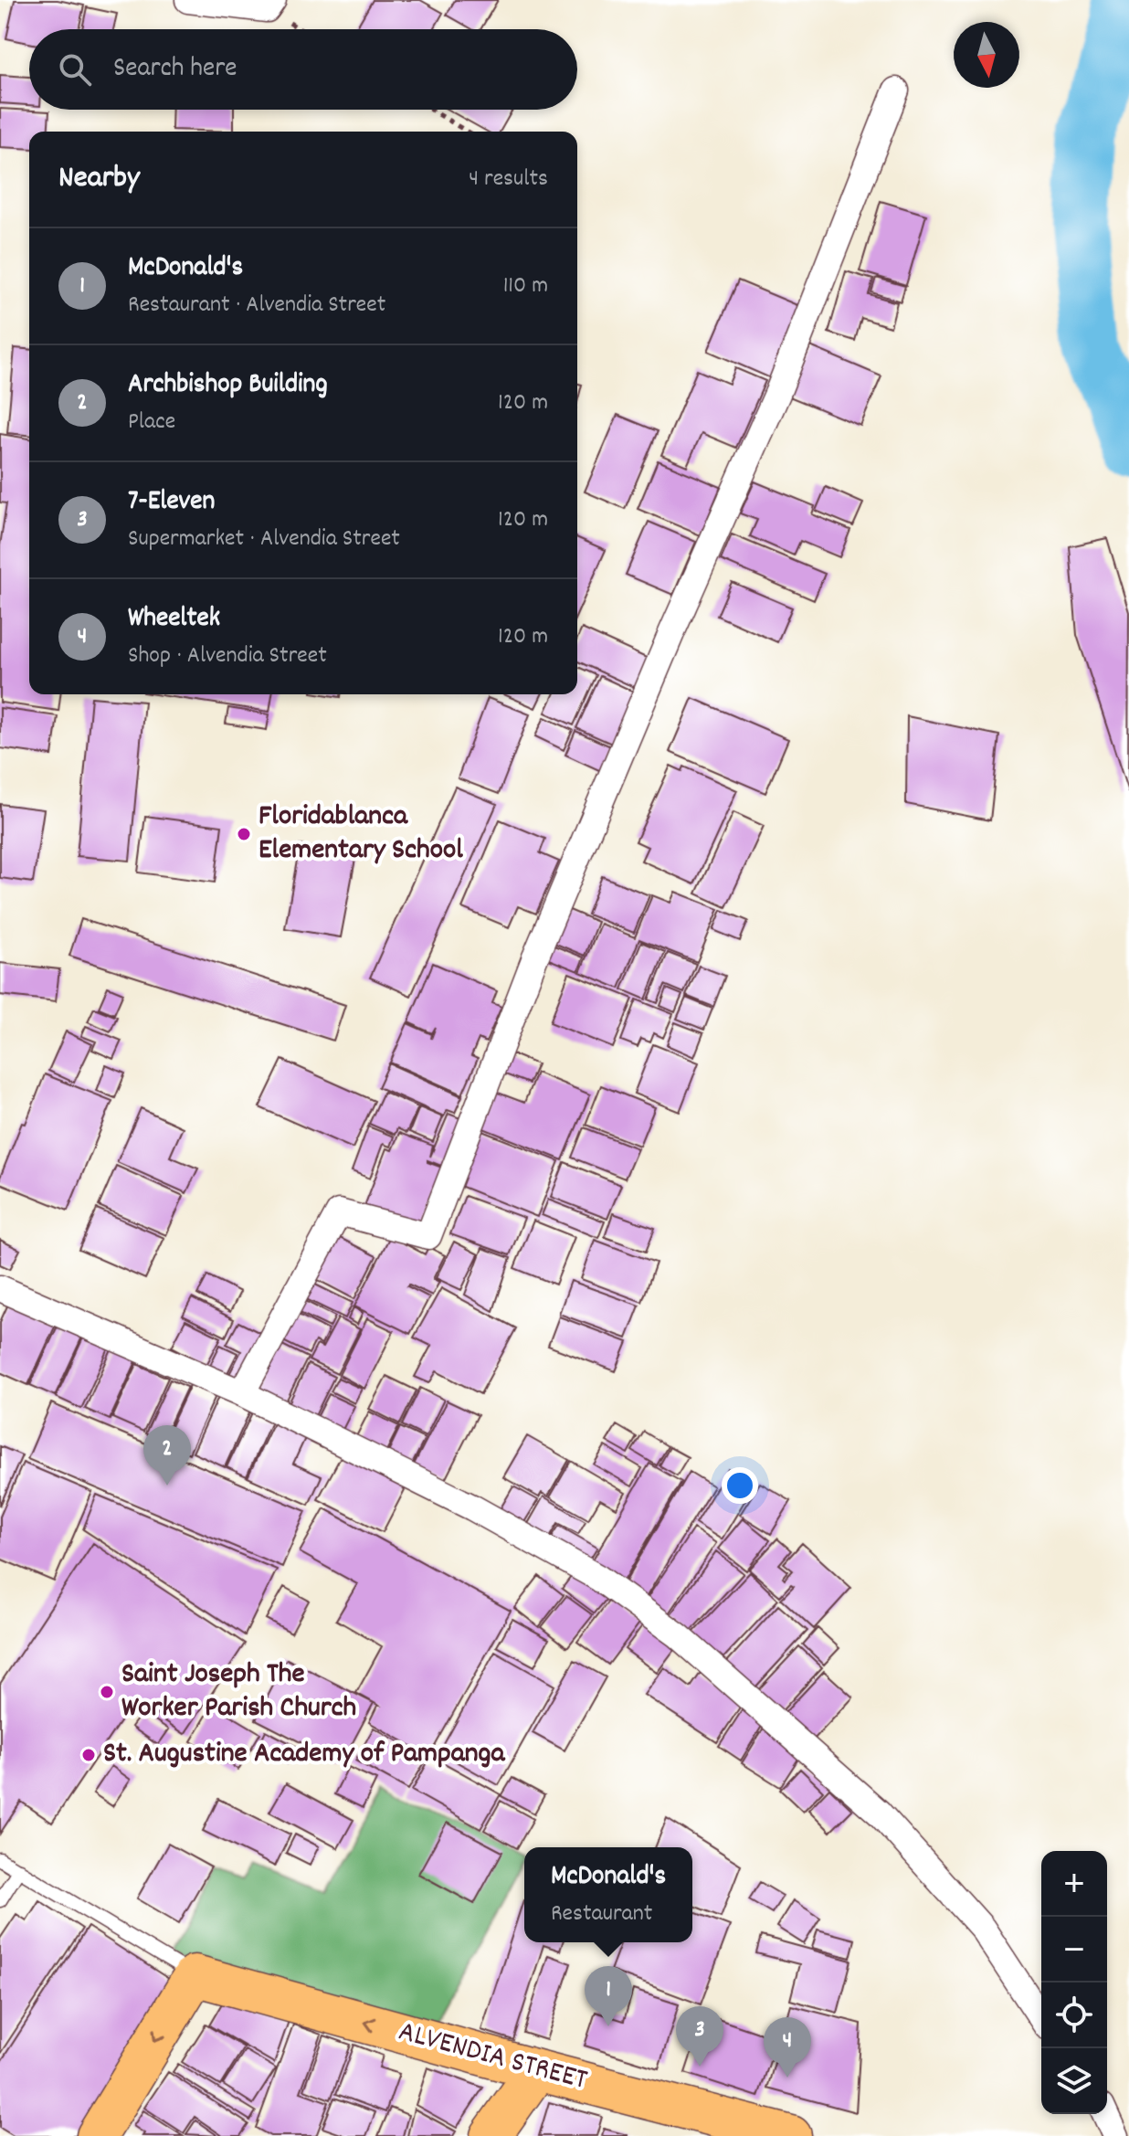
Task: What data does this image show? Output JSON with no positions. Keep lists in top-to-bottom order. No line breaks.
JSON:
{"streets":{"main road":["ALVENDIA STREET"]},"one_way":["ALVENDIA STREET"],"places":["Floridablanca Elementary School","Saint Joseph The Worker Parish Church","St. Augustine Academy of Pampanga"],"north":"bottom","page":{"search":"Search here","heading":["Nearby","4 results"],"list":[{"mark":"1","name":"McDonald's","note":"Restaurant · Alvendia Street","value":"110 m"},{"mark":"2","name":"Archbishop Building","note":"Place","value":"120 m"},{"mark":"3","name":"7-Eleven","note":"Supermarket · Alvendia Street","value":"120 m"},{"mark":"4","name":"Wheeltek","note":"Shop · Alvendia Street","value":"120 m"}],"pins":["2","1","3","4"],"popup":["McDonald's","Restaurant"],"map_buttons":["+","−"]}}
